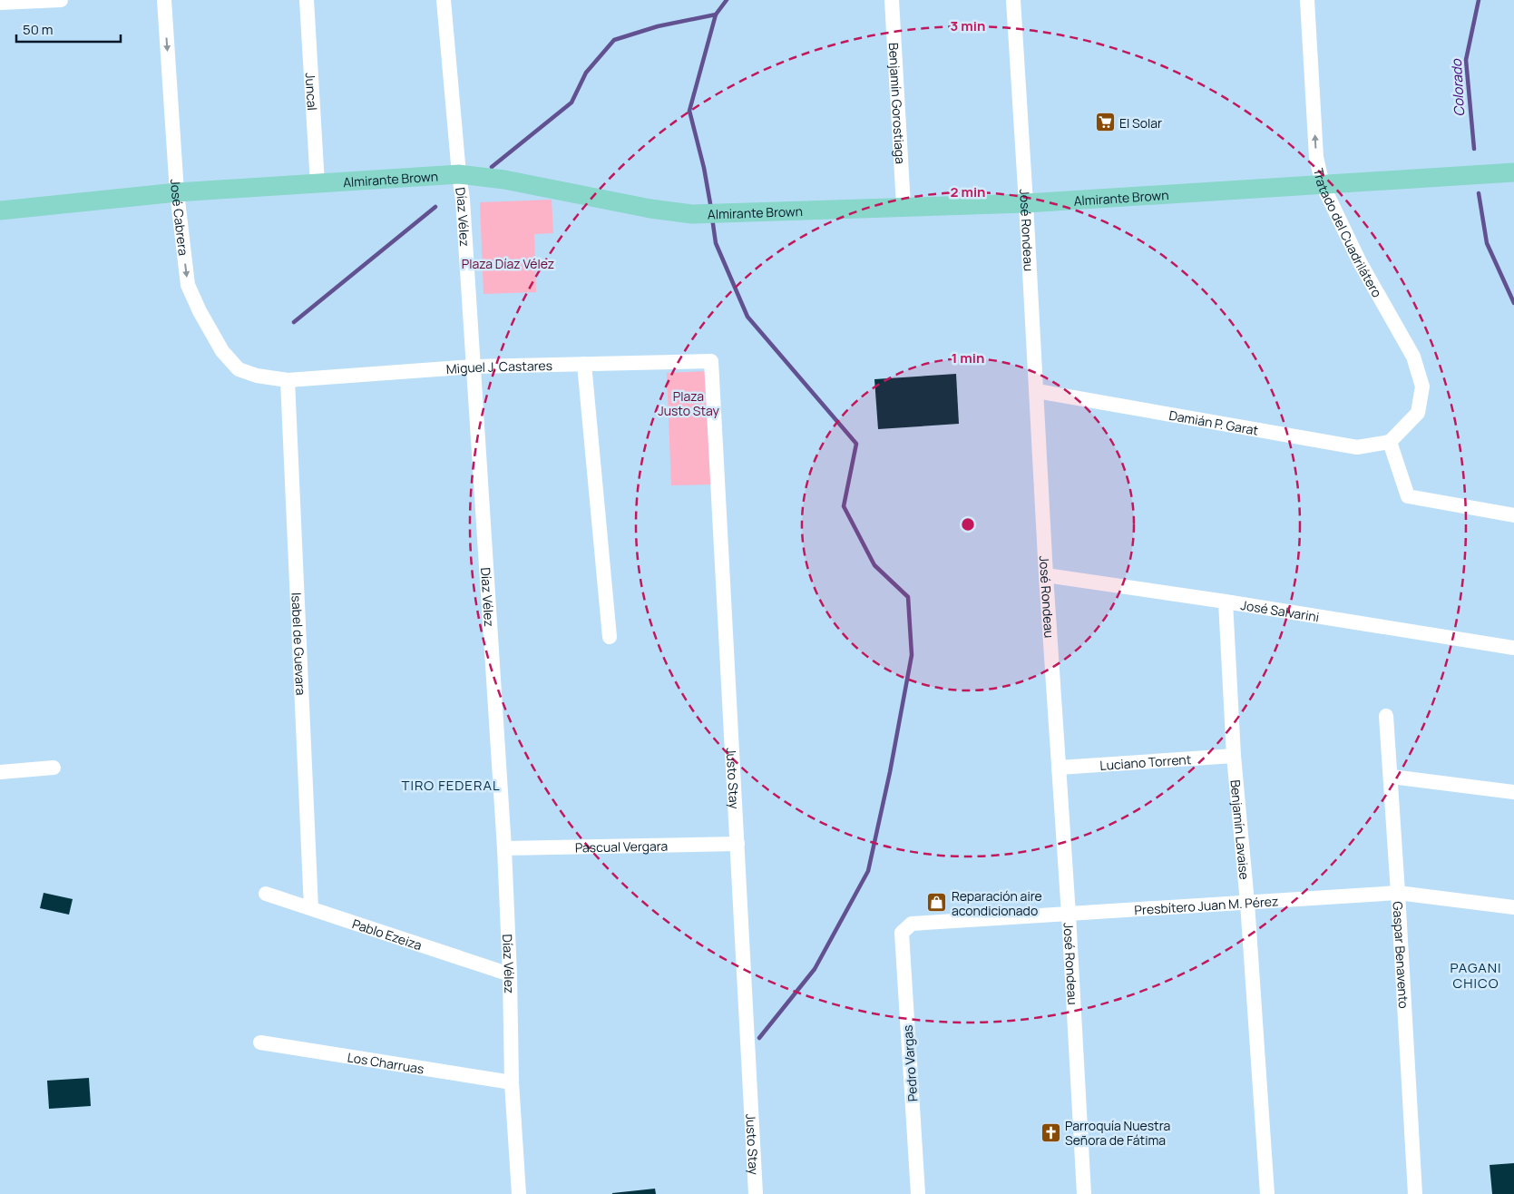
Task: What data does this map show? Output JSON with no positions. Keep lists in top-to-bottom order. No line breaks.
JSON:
{"streets":{"main road":["Almirante Brown"],"street":["Juncal","Benjamín Gorostiaga","Díaz Vélez","José Cabrera","José Rondeau","Tratado del Cuadrilátero","Miguel J. Castares","Damián P. Garat","José Salvarini","Isabel de Guevara","Luciano Torrent","Justo Stay","Benjamín Lavaise","Pascual Vergara","Presbítero Juan M. Pérez","Pablo Ezeiza","Gaspar Benavento","Los Charruas","Pedro Vargas"]},"crossings":[["Juncal","Almirante Brown"],["Benjamín Gorostiaga","Almirante Brown"],["Almirante Brown","Díaz Vélez"],["Almirante Brown","José Cabrera"],["Almirante Brown","José Rondeau"],["Almirante Brown","Tratado del Cuadrilátero"],["Díaz Vélez","Miguel J. Castares"],["Díaz Vélez","Pascual Vergara"],["Díaz Vélez","Pablo Ezeiza"],["Díaz Vélez","Los Charruas"],["José Cabrera","Miguel J. Castares"],["José Cabrera","Isabel de Guevara"],["José Rondeau","Damián P. Garat"],["José Rondeau","José Salvarini"],["José Rondeau","Luciano Torrent"],["José Rondeau","Presbítero Juan M. Pérez"],["Tratado del Cuadrilátero","Damián P. Garat"],["Miguel J. Castares","Isabel de Guevara"],["Miguel J. Castares","Justo Stay"],["José Salvarini","Benjamín Lavaise"],["Isabel de Guevara","Pablo Ezeiza"],["Luciano Torrent","Benjamín Lavaise"],["Justo Stay","Pascual Vergara"],["Benjamín Lavaise","Presbítero Juan M. Pérez"],["Presbítero Juan M. Pérez","Gaspar Benavento"],["Presbítero Juan M. Pérez","Pedro Vargas"]],"one_way":["José Cabrera","Tratado del Cuadrilátero"],"districts":["TIRO FEDERAL","PAGANI CHICO"],"water":["Colorado"],"parks":["Plaza Díaz Vélez","Plaza Justo Stay"],"places":{"supermarket":["El Solar"],"shop":["Reparación aire acondicionado"],"church":["Parroquía Nuestra Señora de Fátima"]},"scale_bar":"50 m","rings":["3 min","2 min","1 min"]}
